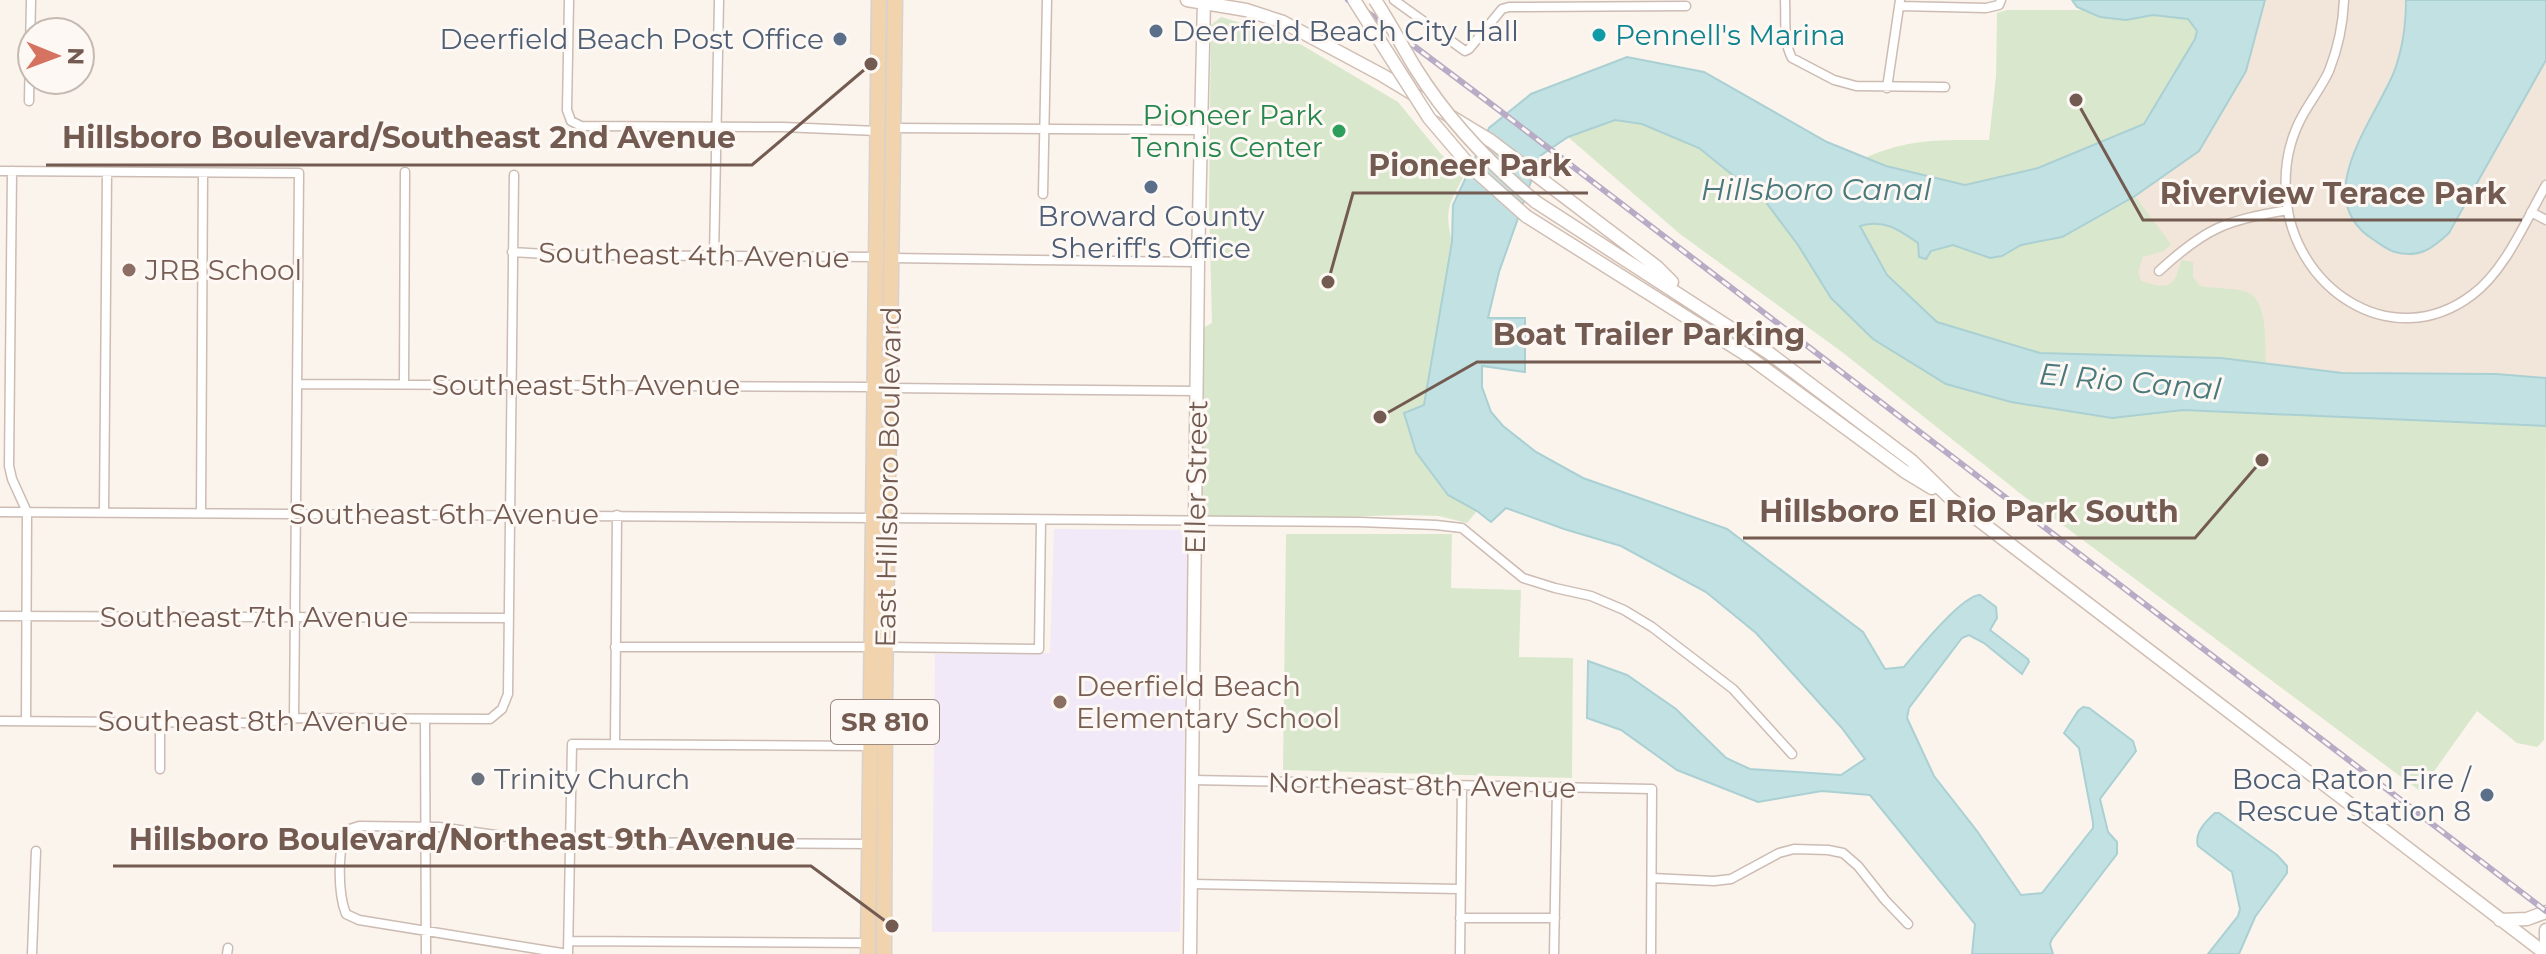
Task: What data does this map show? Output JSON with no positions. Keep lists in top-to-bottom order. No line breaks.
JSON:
{"streets":{"main road":["East Hillsboro Boulevard","Eller Street","SR 810"],"street":["Southeast 4th Avenue","Southeast 5th Avenue","Southeast 6th Avenue","Southeast 7th Avenue","Southeast 8th Avenue","Northeast 8th Avenue"]},"crossings":[["Southeast 4th Avenue","East Hillsboro Boulevard"],["Southeast 4th Avenue","Eller Street"],["Southeast 5th Avenue","East Hillsboro Boulevard"],["Southeast 5th Avenue","Eller Street"],["East Hillsboro Boulevard","Southeast 6th Avenue"],["Eller Street","Southeast 6th Avenue"],["Eller Street","Northeast 8th Avenue"],["Southeast 7th Avenue","Southeast 8th Avenue"]],"water":["Hillsboro Canal","El Rio Canal"],"places":["Deerfield Beach City Hall","Pennell's Marina","Deerfield Beach Post Office","Hillsboro Boulevard/Southeast 2nd Avenue","Riverview Terace Park","Pioneer Park Tennis Center","Broward County Sheriff's Office","JRB School","Pioneer Park","Boat Trailer Parking","Hillsboro El Rio Park South","Deerfield Beach Elementary School","Trinity Church","Boca Raton Fire / Rescue Station 8","Hillsboro Boulevard/Northeast 9th Avenue"],"north":"right"}
